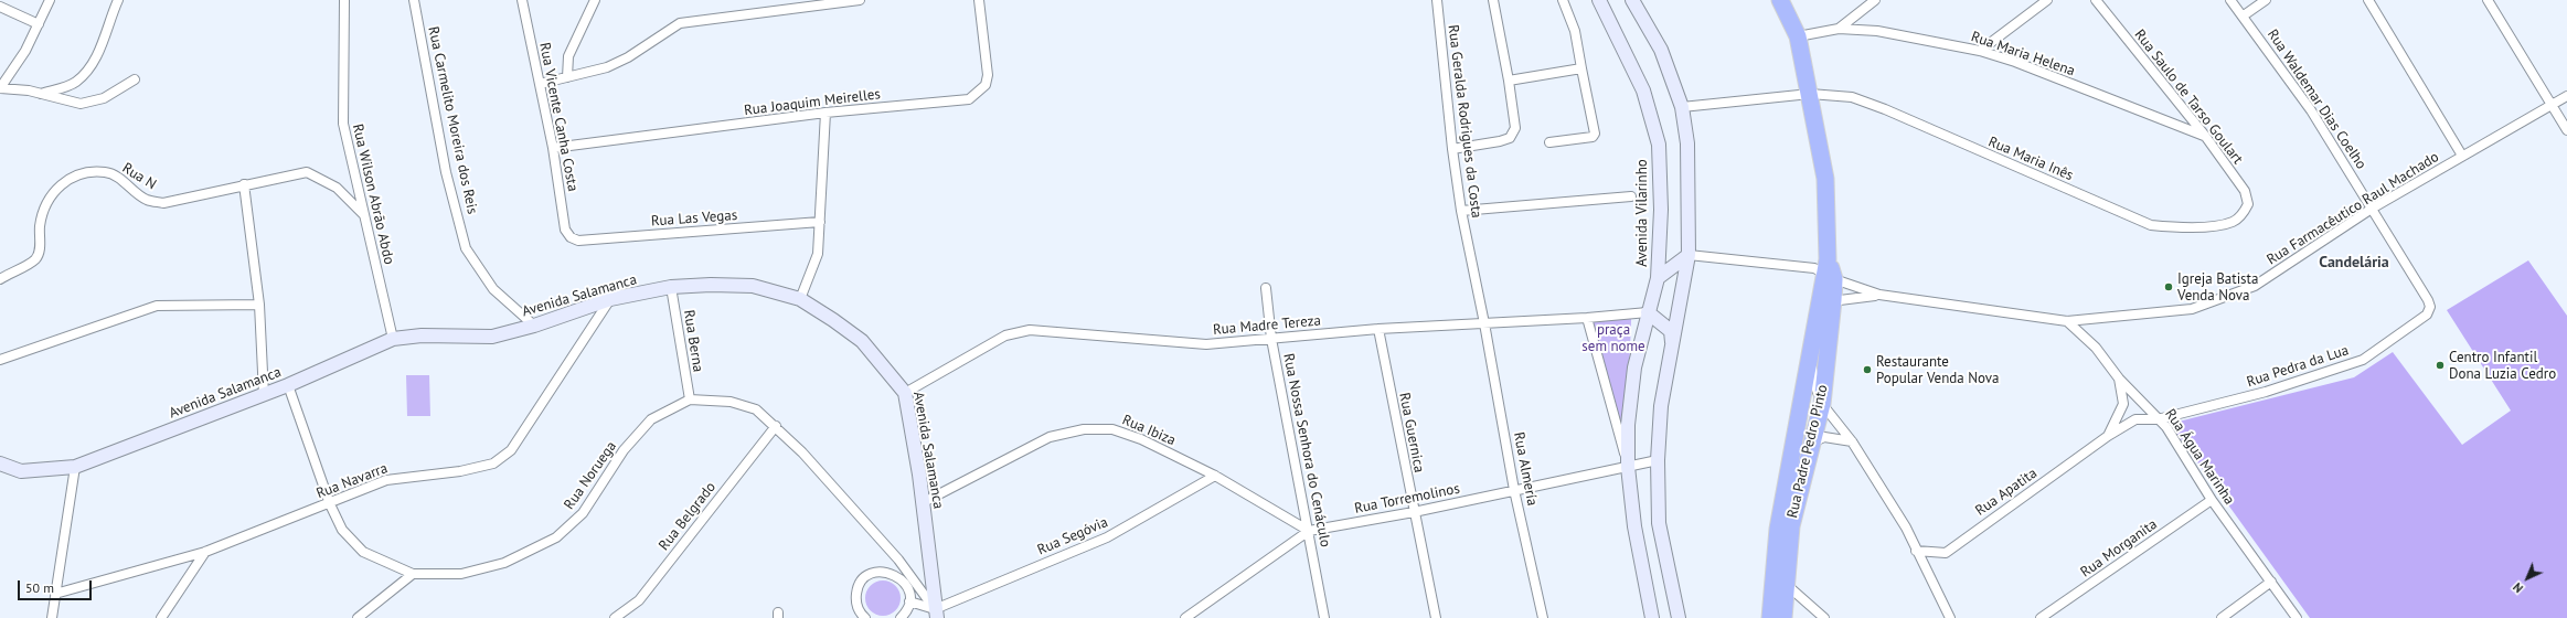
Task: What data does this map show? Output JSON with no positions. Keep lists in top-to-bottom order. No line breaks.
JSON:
{"streets":{"highway":["Rua Padre Pedro Pinto"],"main road":["Avenida Vilarinho","Avenida Salamanca"],"street":["Rua Maria Helena","Rua Saulo de Tarso Goulart","Rua Waldemar Dias Coelho","Rua Joaquim Meirelles","Rua Vicente Canha Costa","Rua Carmelito Moreira dos Reis","Rua Geralda Rodrigues da Costa","Rua Maria Inês","Rua N","Rua Wilson Abrão Abdo","Rua Farmacêutico Raul Machado","Rua Las Vegas","Rua Madre Tereza","Rua Berna","Rua Pedra da Lua","Rua Ibiza","Rua Guernica","Rua Nossa Senhora do Cenáculo","Rua Água Marinha","Rua Almería","Rua Noruega","Rua Navarra","Rua Apatita","Rua Torremolinos","Rua Belgrado","Rua Segóvia","Rua Morganita"]},"crossings":[["Rua Maria Helena","Rua Saulo de Tarso Goulart"],["Rua Maria Helena","Rua Padre Pedro Pinto"],["Rua Saulo de Tarso Goulart","Rua Maria Inês"],["Rua Waldemar Dias Coelho","Rua Farmacêutico Raul Machado"],["Rua Waldemar Dias Coelho","Rua Pedra da Lua"],["Rua Joaquim Meirelles","Rua Vicente Canha Costa"],["Rua Vicente Canha Costa","Rua Las Vegas"],["Rua Carmelito Moreira dos Reis","Avenida Salamanca"],["Rua Geralda Rodrigues da Costa","Rua Madre Tereza"],["Rua Geralda Rodrigues da Costa","Rua Almería"],["Rua Maria Inês","Rua Padre Pedro Pinto"],["Rua N","Rua Wilson Abrão Abdo"],["Rua Wilson Abrão Abdo","Avenida Salamanca"],["Rua Farmacêutico Raul Machado","Rua Padre Pedro Pinto"],["Rua Farmacêutico Raul Machado","Rua Água Marinha"],["Avenida Vilarinho","Rua Madre Tereza"],["Avenida Vilarinho","Rua Torremolinos"],["Avenida Salamanca","Rua Madre Tereza"],["Avenida Salamanca","Rua Berna"],["Avenida Salamanca","Rua Ibiza"],["Avenida Salamanca","Rua Noruega"],["Avenida Salamanca","Rua Navarra"],["Avenida Salamanca","Rua Segóvia"],["Rua Madre Tereza","Rua Guernica"],["Rua Madre Tereza","Rua Nossa Senhora do Cenáculo"],["Rua Madre Tereza","Rua Almería"],["Rua Berna","Rua Noruega"],["Rua Pedra da Lua","Rua Água Marinha"],["Rua Pedra da Lua","Rua Apatita"],["Rua Ibiza","Rua Nossa Senhora do Cenáculo"],["Rua Ibiza","Rua Torremolinos"],["Rua Ibiza","Rua Segóvia"],["Rua Guernica","Rua Torremolinos"],["Rua Nossa Senhora do Cenáculo","Rua Torremolinos"],["Rua Água Marinha","Rua Apatita"],["Rua Água Marinha","Rua Morganita"],["Rua Almería","Rua Torremolinos"],["Rua Noruega","Rua Navarra"]],"districts":["Candelária"],"parks":["praça sem nome"],"places":["Igreja Batista Venda Nova","Centro Infantil Dona Luzia Cedro","Restaurante Popular Venda Nova"],"scale_bar":"50 m","north":"bottom left"}
